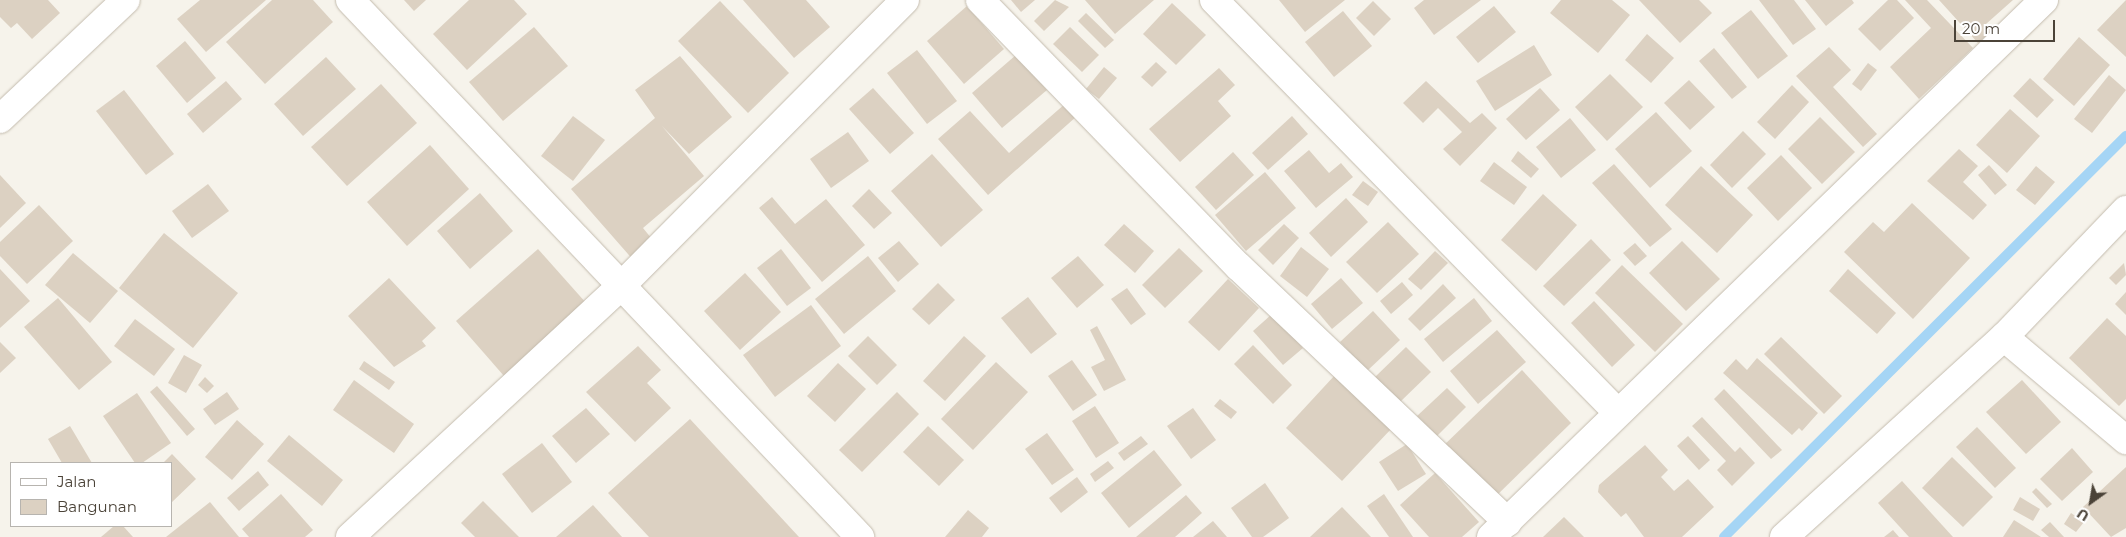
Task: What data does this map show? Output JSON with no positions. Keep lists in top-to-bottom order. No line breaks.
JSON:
{"legend":["Jalan","Bangunan"],"scale_bar":"20 m","north":"bottom left"}
